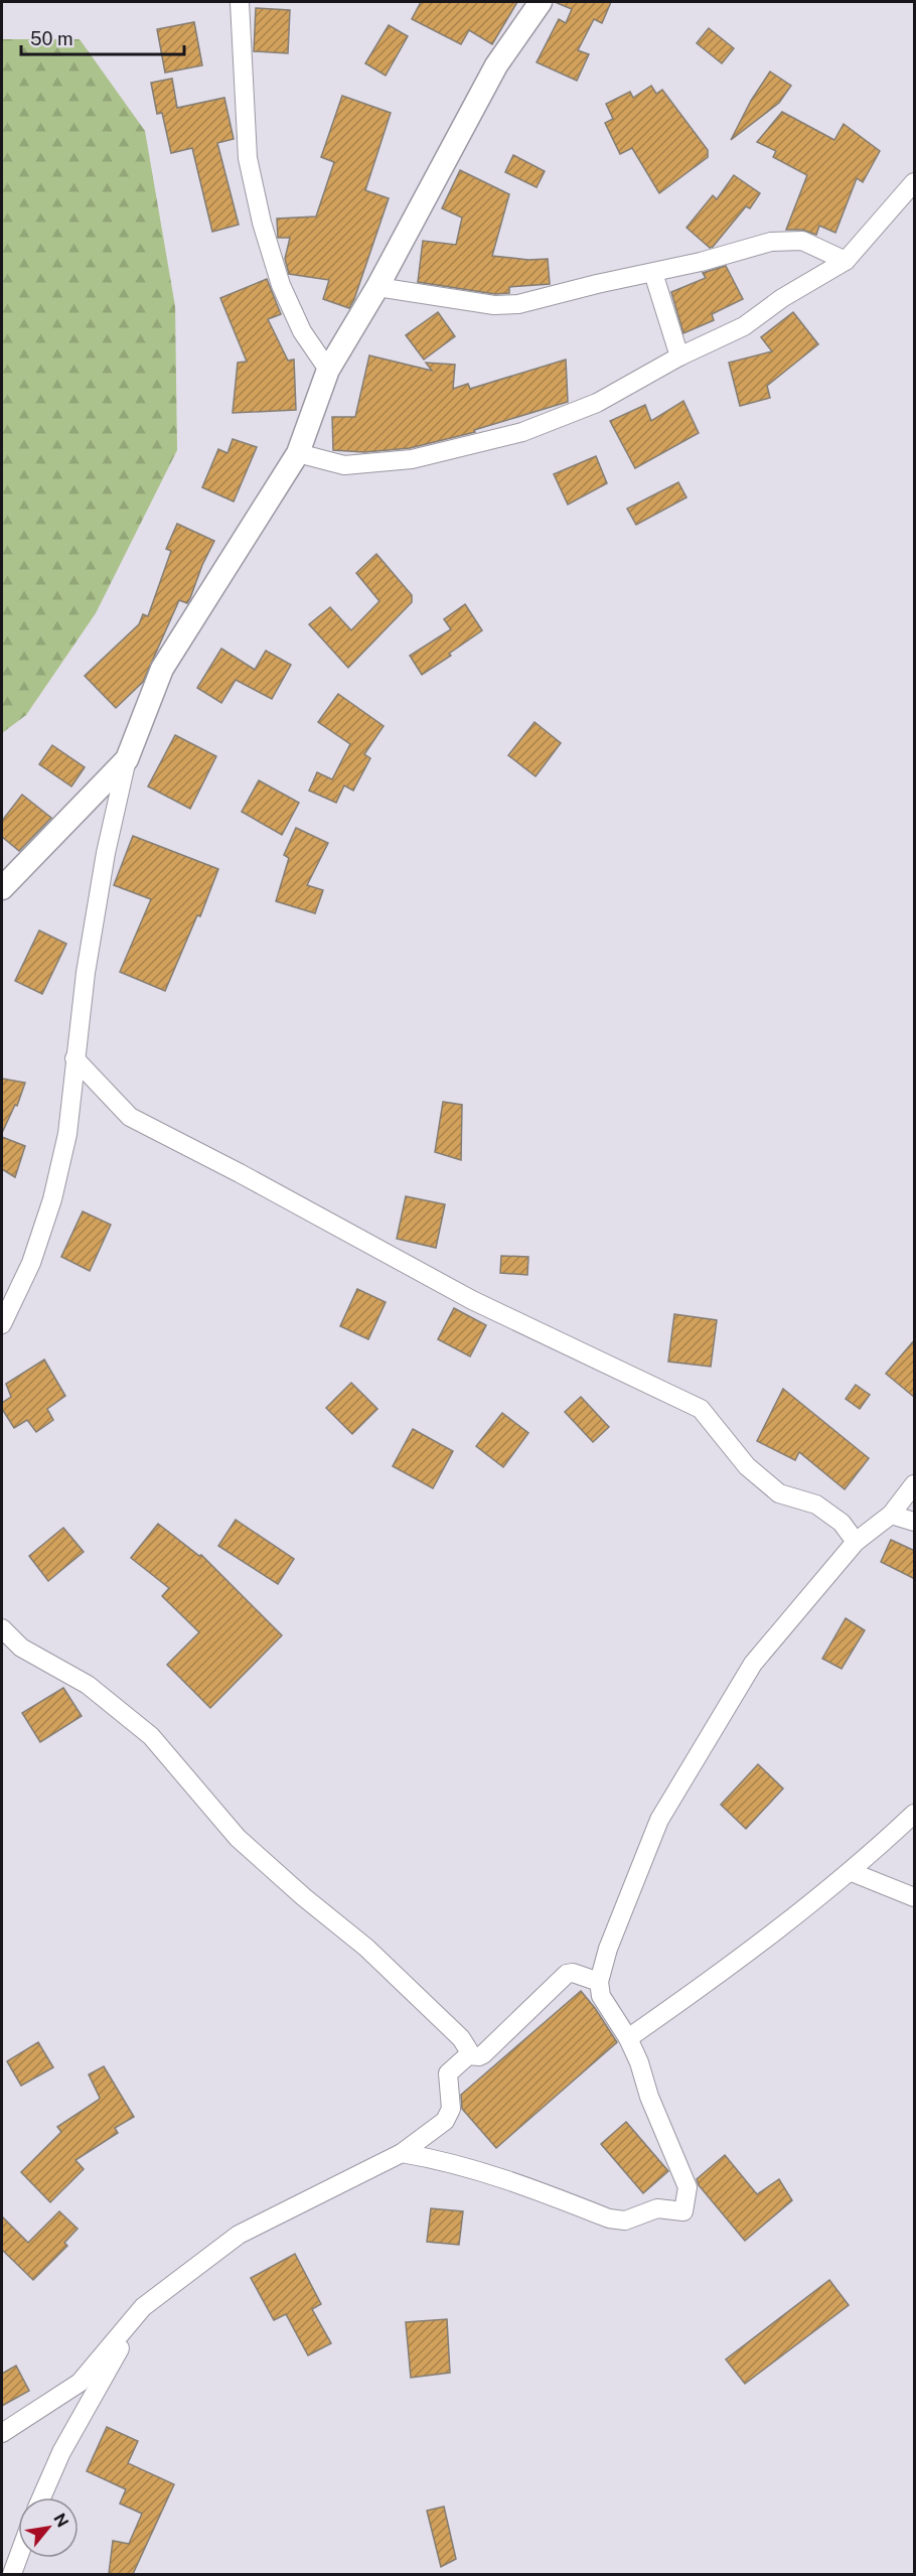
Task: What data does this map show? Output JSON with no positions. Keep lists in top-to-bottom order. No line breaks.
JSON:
{"scale_bar":"50 m","north":"top right"}
